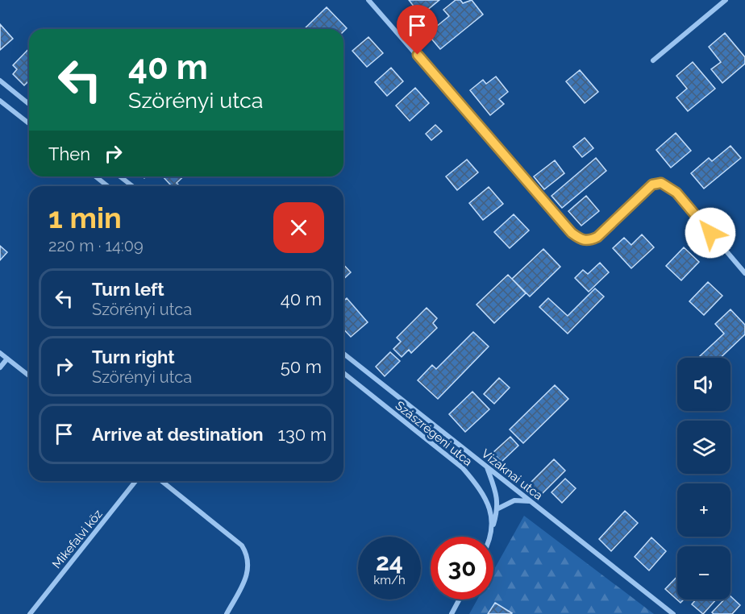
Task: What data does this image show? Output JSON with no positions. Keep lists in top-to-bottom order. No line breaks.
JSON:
{"streets":{"street":["Szászrégeni utca","Vízaknai utca","Mikefalvi köz"]},"crossings":[["Szászrégeni utca","Vízaknai utca"]],"page":{"turn":["40 m","Szörényi utca"],"then":"Then","heading":["1 min","220 m · 14:09"],"list":[{"name":"Turn left","note":"Szörényi utca","value":"40 m"},{"name":"Turn right","note":"Szörényi utca","value":"50 m"},{"name":"Arrive at destination","value":"130 m"}],"map_buttons":["+","−"],"speed":"24 km/h","limit":"30"}}
